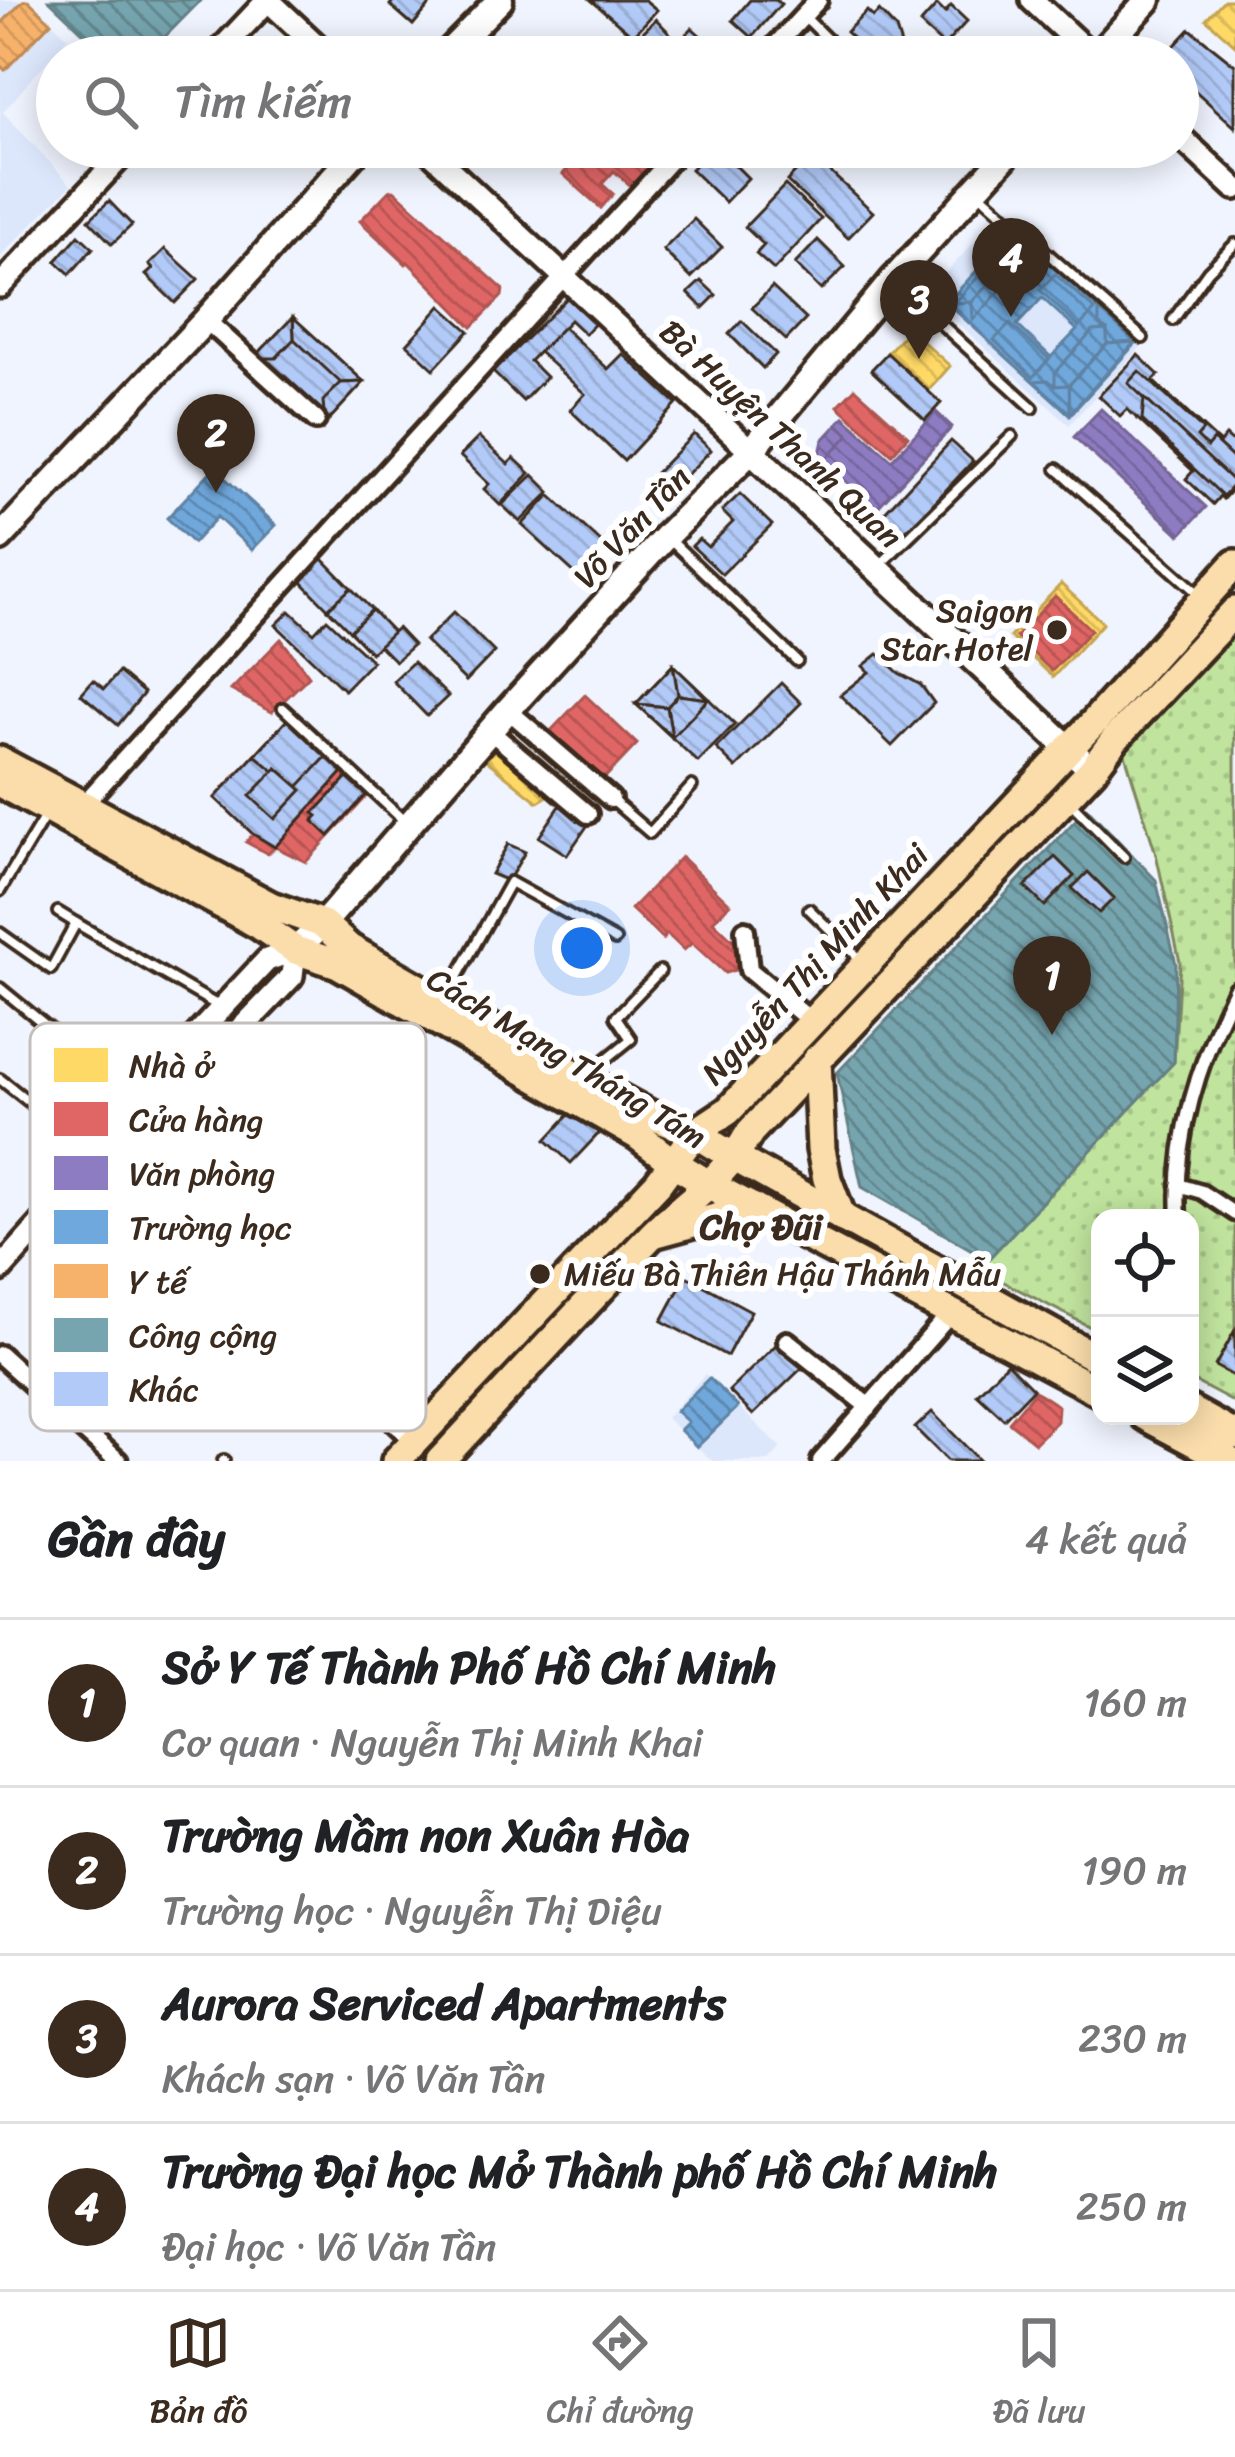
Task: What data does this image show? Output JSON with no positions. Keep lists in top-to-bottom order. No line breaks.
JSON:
{"streets":{"main road":["Bà Huyện Thanh Quan","Võ Văn Tần","Nguyễn Thị Minh Khai","Cách Mạng Tháng Tám"]},"crossings":[["Bà Huyện Thanh Quan","Võ Văn Tần"],["Bà Huyện Thanh Quan","Nguyễn Thị Minh Khai"],["Võ Văn Tần","Cách Mạng Tháng Tám"],["Nguyễn Thị Minh Khai","Cách Mạng Tháng Tám"]],"districts":["Chợ Đũi"],"places":["Saigon Star Hotel","Miếu Bà Thiên Hậu Thánh Mẫu"],"legend":["Nhà ở","Cửa hàng","Văn phòng","Trường học","Y tế","Công cộng","Khác"],"page":{"search":"Tìm kiếm","pins":["4","3","2","1"],"heading":["Gần đây","4 kết quả"],"list":[{"mark":"1","name":"Sở Y Tế Thành Phố Hồ Chí Minh","note":"Cơ quan · Nguyễn Thị Minh Khai","value":"160 m"},{"mark":"2","name":"Trường Mầm non Xuân Hòa","note":"Trường học · Nguyễn Thị Diệu","value":"190 m"},{"mark":"3","name":"Aurora Serviced Apartments","note":"Khách sạn · Võ Văn Tần","value":"230 m"},{"mark":"4","name":"Trường Đại học Mở Thành phố Hồ Chí Minh","note":"Đại học · Võ Văn Tần","value":"250 m"}],"nav":["Bản đồ","Chỉ đường","Đã lưu"]}}
